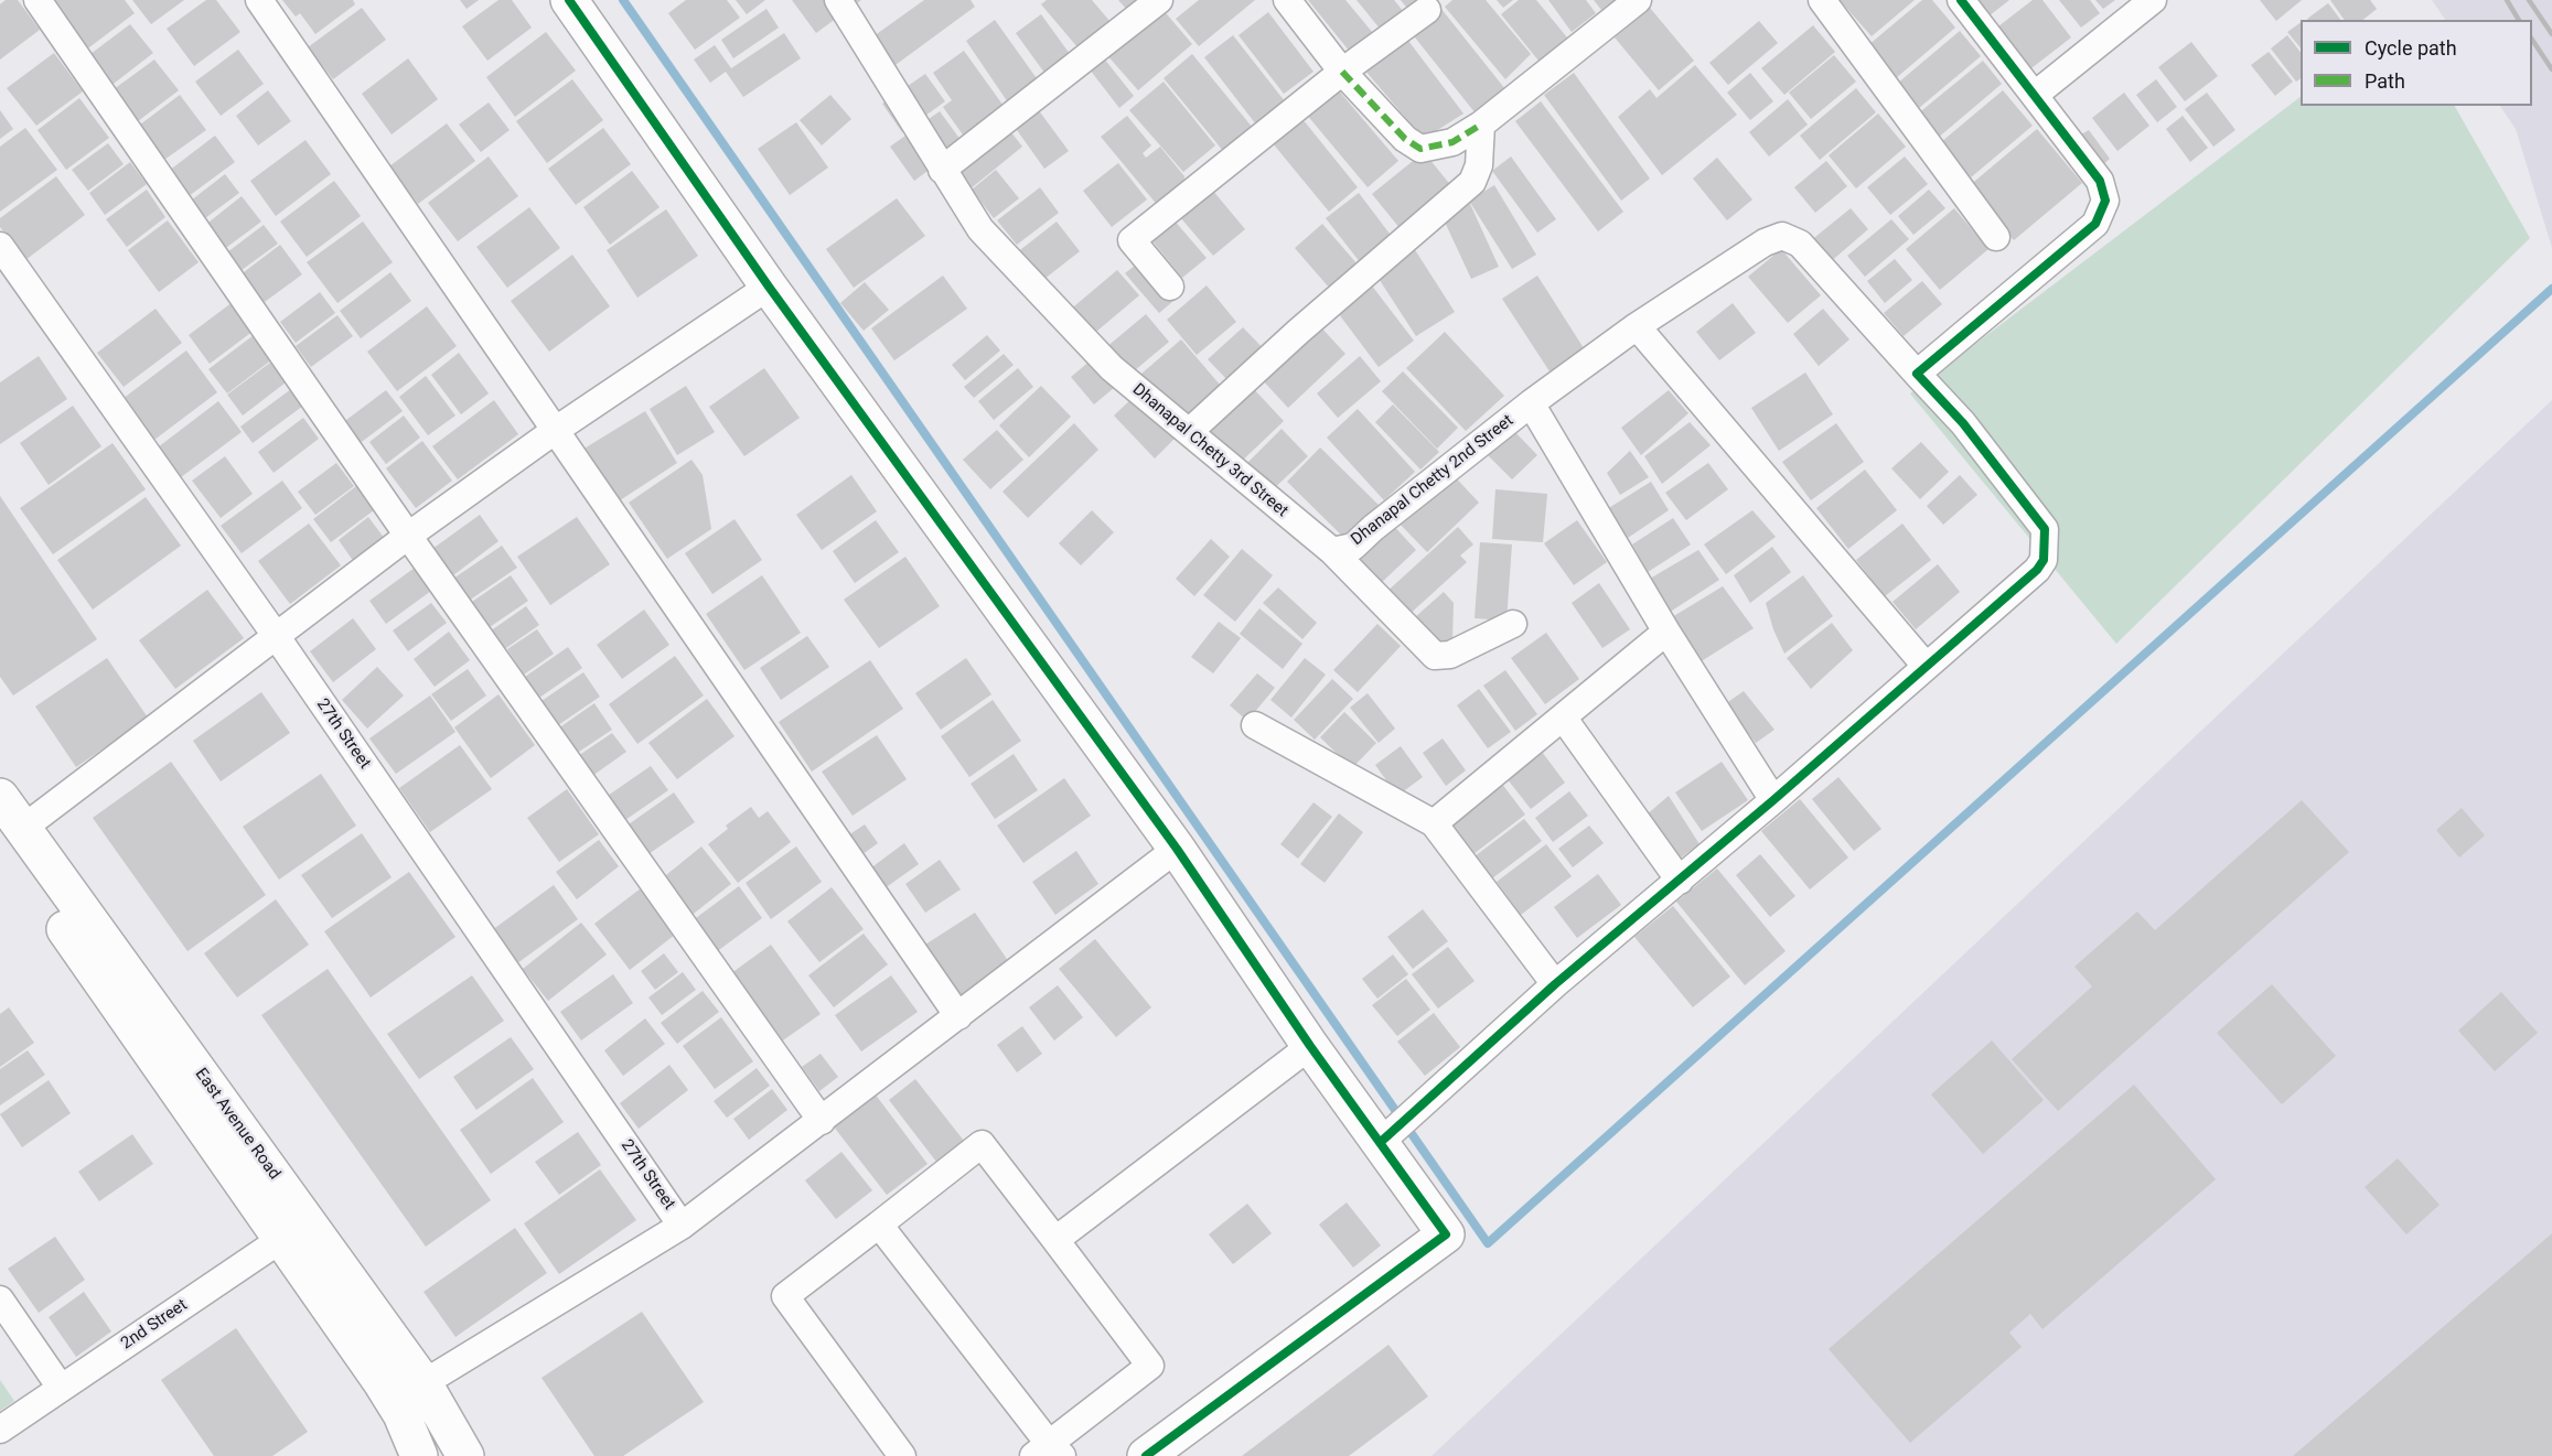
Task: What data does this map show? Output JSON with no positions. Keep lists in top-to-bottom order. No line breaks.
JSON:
{"streets":{"street":["Dhanapal Chetty 3rd Street","Dhanapal Chetty 2nd Street","27th Street","East Avenue Road","2nd Street"]},"crossings":[["Dhanapal Chetty 3rd Street","Dhanapal Chetty 2nd Street"],["East Avenue Road","2nd Street"]],"legend":["Cycle path","Path"]}
